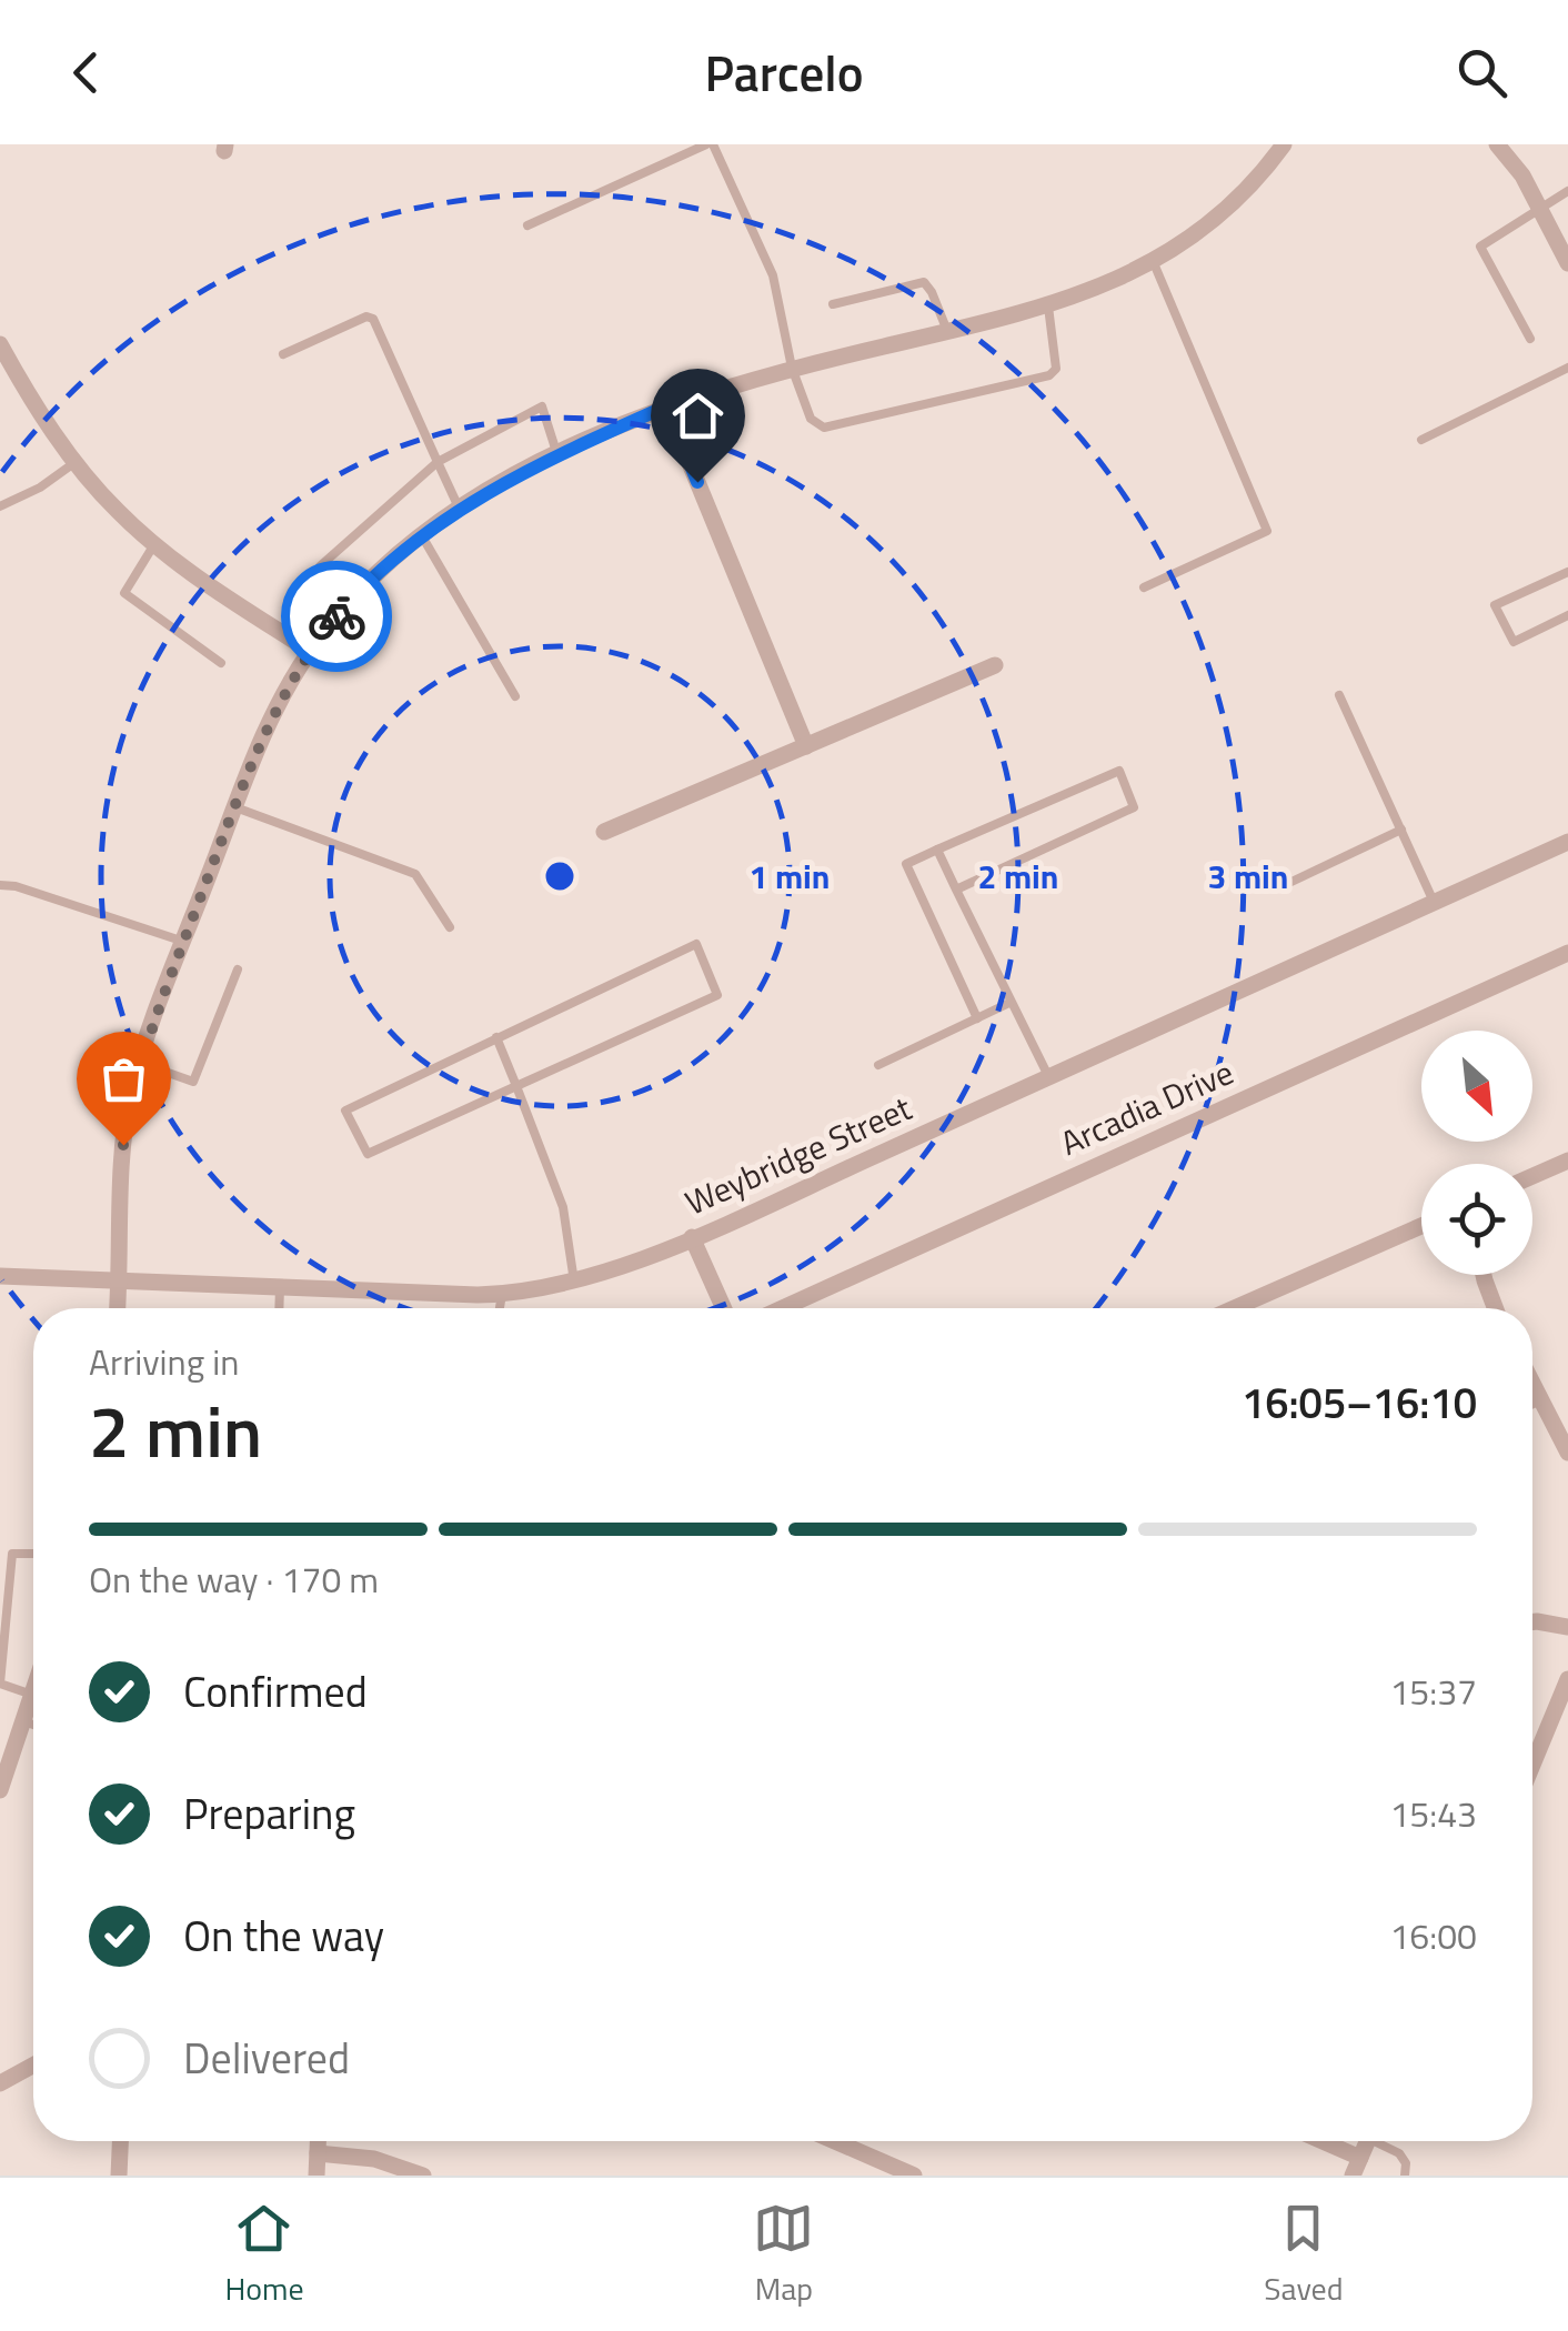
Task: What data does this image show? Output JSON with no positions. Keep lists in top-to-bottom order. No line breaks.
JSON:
{"streets":{"street":["Arcadia Drive","Weybridge Street"]},"north":"bottom right","page":{"header":"Parcelo","heading":["2 min","Arriving in","16:05–16:10"],"bar":"On the way · 170 m","list":[["Confirmed","15:37"],["Preparing","15:43"],["On the way","16:00"],"Delivered"],"tabs":["Home","Map","Saved"]},"rings":["1 min","2 min","3 min"]}
